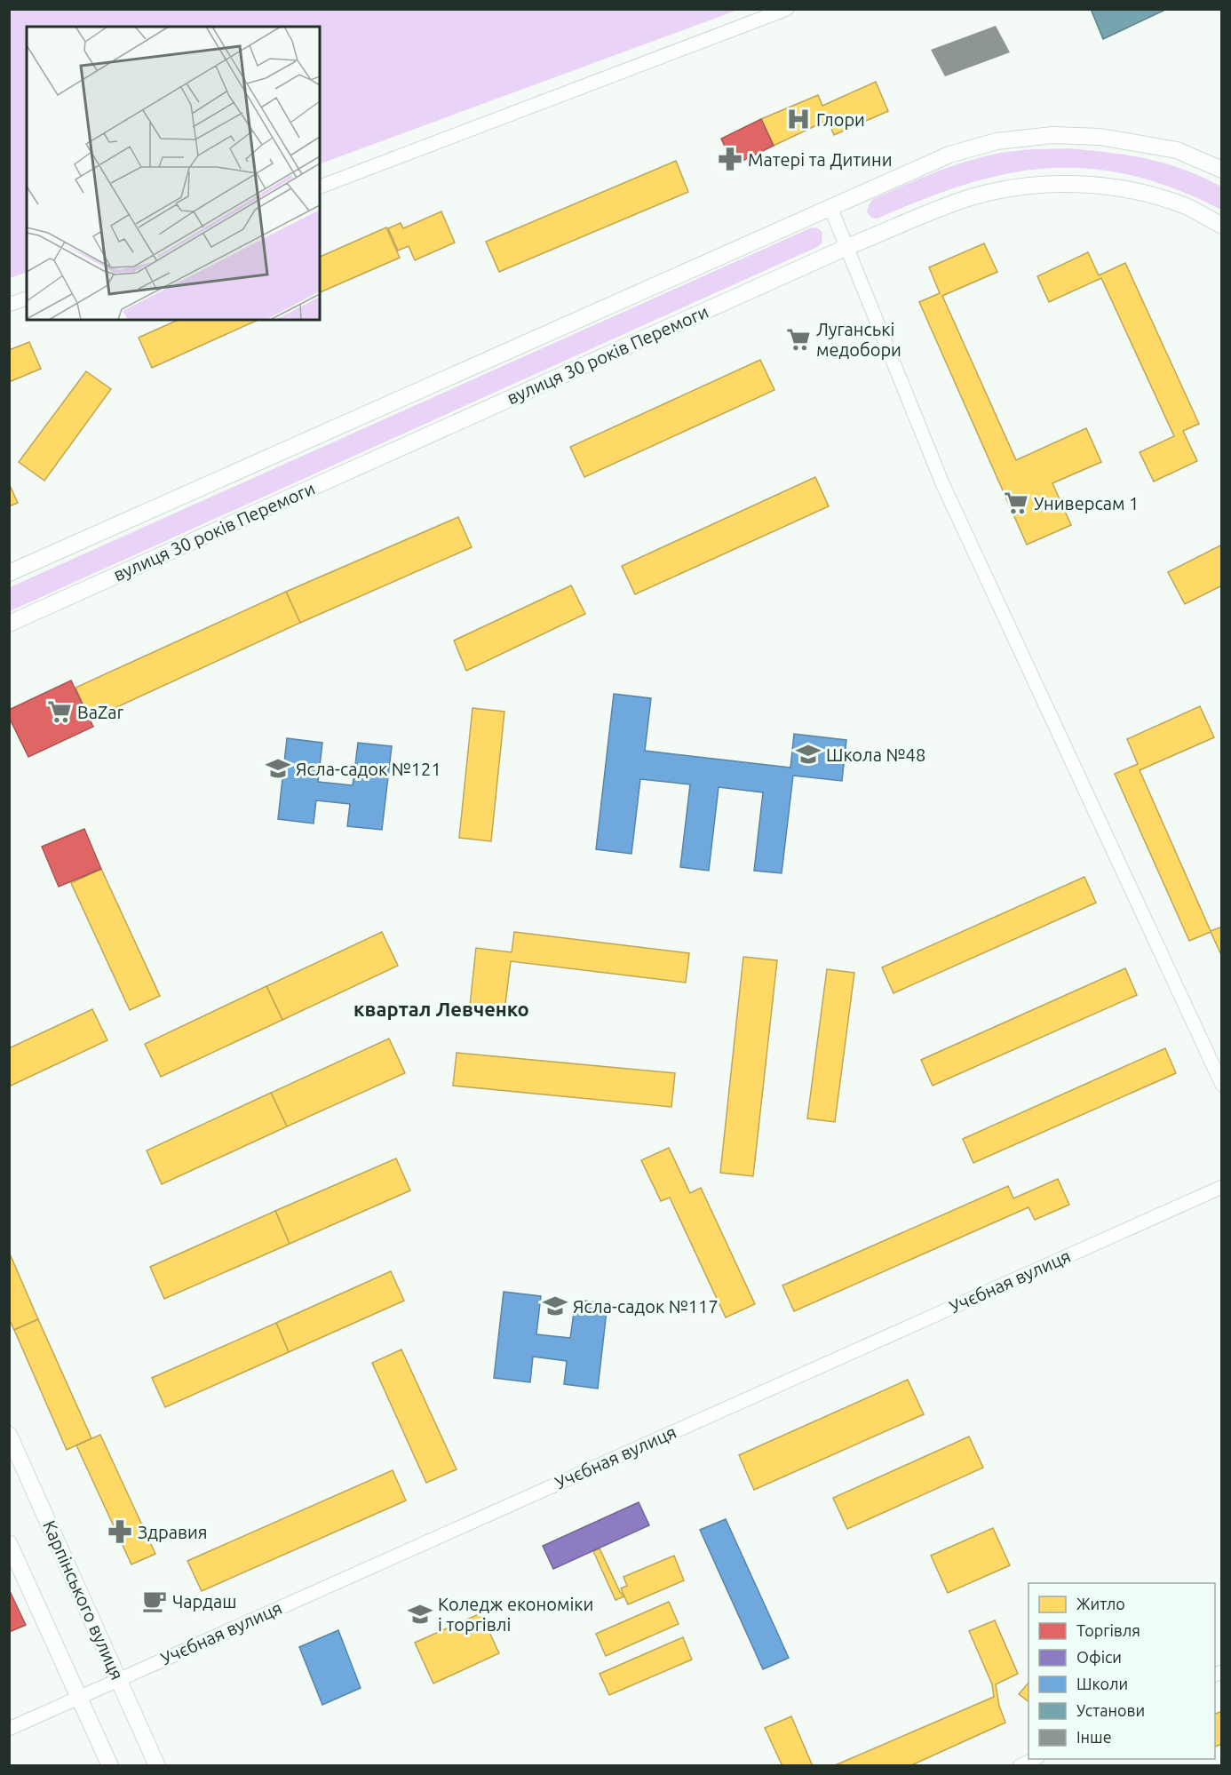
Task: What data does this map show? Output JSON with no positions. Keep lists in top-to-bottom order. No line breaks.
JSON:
{"streets":{"street":["вулиця 30 років Перемоги","Учєбная вулиця","Карпінського вулиця"]},"crossings":[["Учєбная вулиця","Карпінського вулиця"]],"districts":["квартал Левченко"],"places":{"hospital":["Глори"],"pharmacy":["Матері та Дитини","Здравия"],"supermarket":["Луганські медобори","Универсам 1","BaZar"],"school or university":["Школа №48","Ясла-садок №121","Ясла-садок №117","Коледж економіки і торгівлі"],"cafe":["Чардаш"]},"legend":["Житло","Торгівля","Офіси","Школи","Установи","Інше"]}
